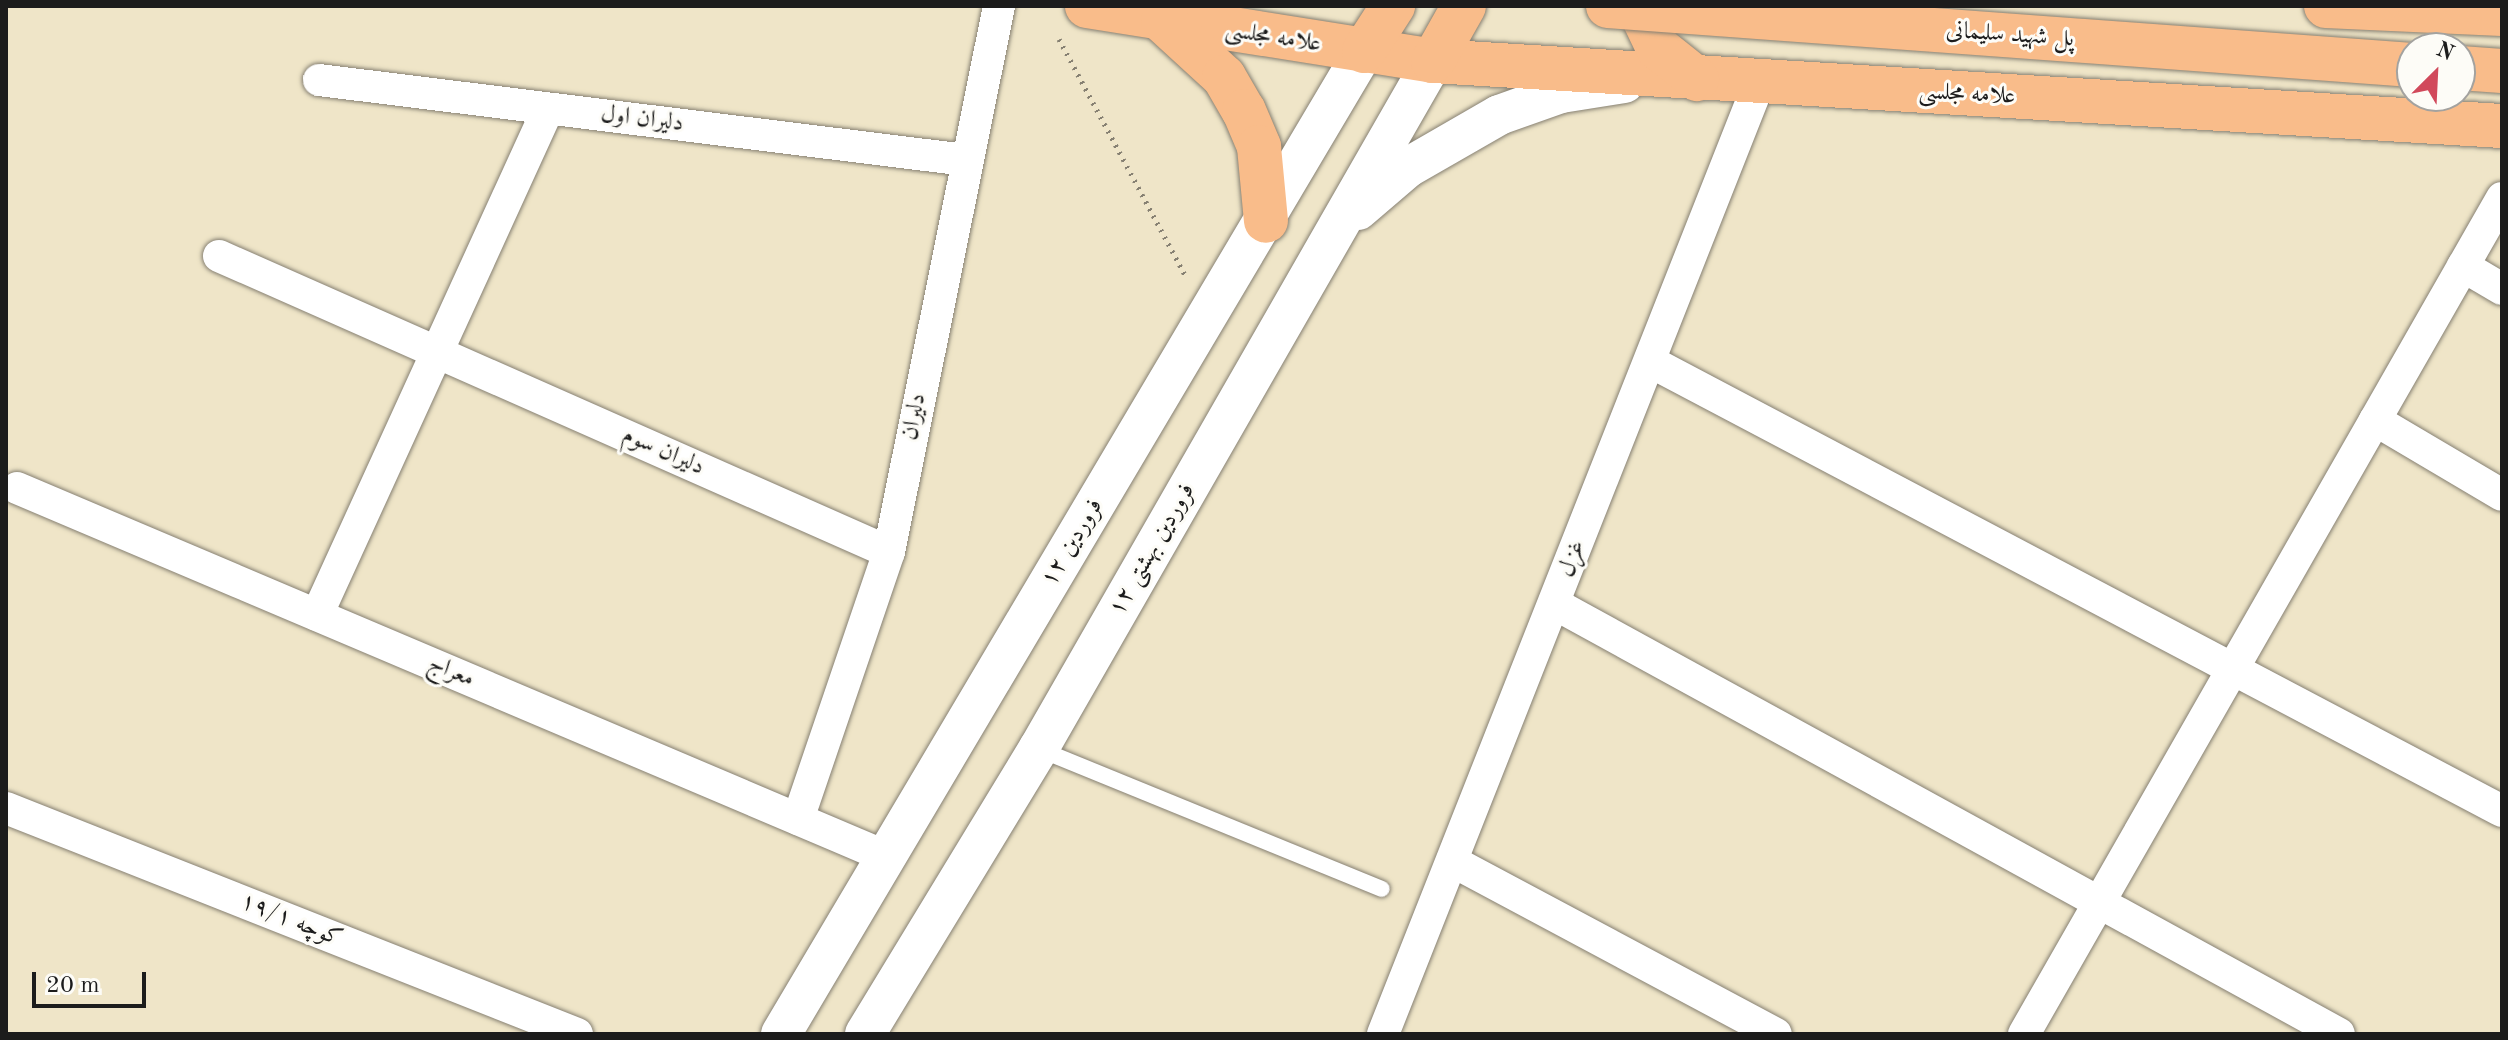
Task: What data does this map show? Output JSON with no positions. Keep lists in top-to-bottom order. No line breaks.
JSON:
{"streets":{"highway":["پل شهید سلیمانی","علامه مجلسی"],"street":["دلیران اول","دلیران","دلیران سوم","۱۲ فروردین","۱۲ فروردین بهشتی","غزل","معراج","کوچه ۱۹/۱"]},"crossings":[["علامه مجلسی","۱۲ فروردین"],["علامه مجلسی","۱۲ فروردین بهشتی"],["علامه مجلسی","غزل"],["دلیران اول","دلیران"],["دلیران","دلیران سوم"],["دلیران","معراج"],["۱۲ فروردین","معراج"]],"scale_bar":"20 m","north":"top right"}
